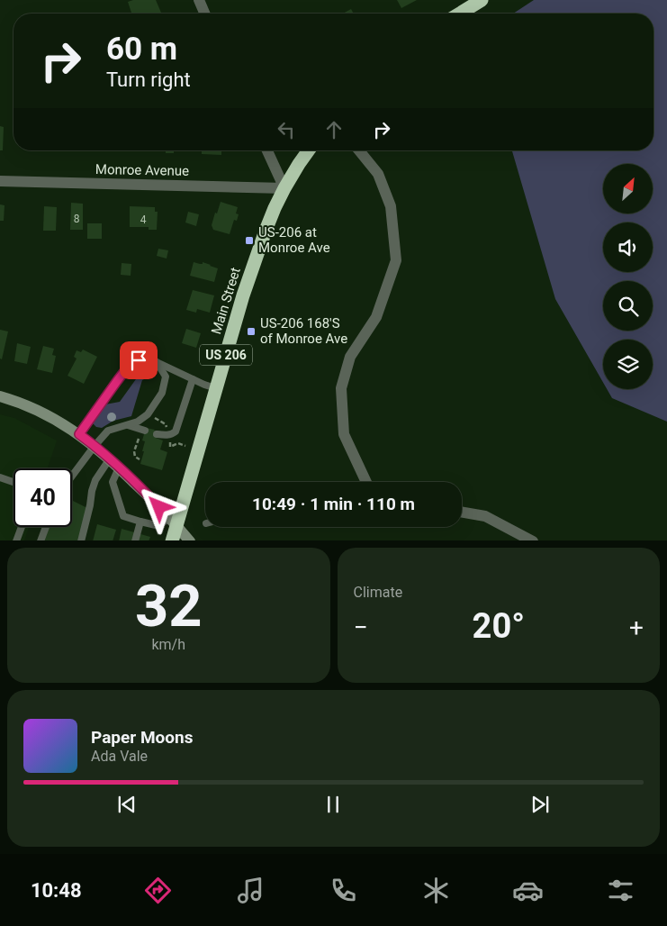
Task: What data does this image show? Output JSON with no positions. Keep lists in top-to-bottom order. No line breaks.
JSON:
{"streets":{"highway":["Main Street","US 206"],"street":["Monroe Avenue"]},"crossings":[["Monroe Avenue","Main Street"],["Main Street","US 206"]],"places":{"transit":["US-206 at Monroe Ave","US-206 168'S of Monroe Ave"]},"house_numbers":["8","4"],"north":"top right","page":{"turn":["60 m","Turn right"],"limit":"40","trip":"10:49 · 1 min · 110 m","tile":[["32","km/h"],"Climate"],"heat":["−","20°","+"],"song":["Paper Moons","Ada Vale"],"tabs":"10:48"}}
